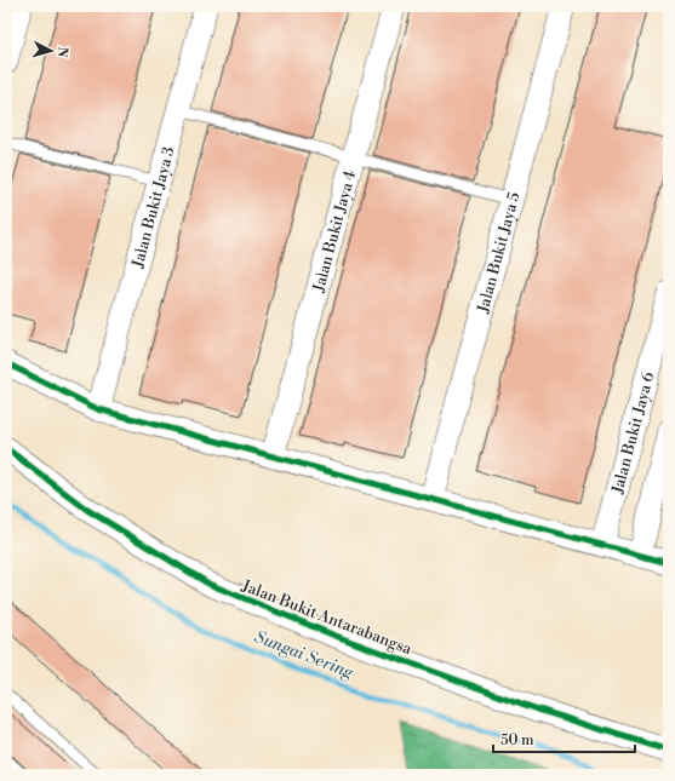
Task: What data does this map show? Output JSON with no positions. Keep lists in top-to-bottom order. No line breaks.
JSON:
{"streets":{"street":["Jalan Bukit Jaya 3","Jalan Bukit Jaya 4","Jalan Bukit Jaya 5","Jalan Bukit Jaya 6","Jalan Bukit Antarabangsa"]},"water":["Sungai Sering"],"scale_bar":"50 m","north":"right"}
